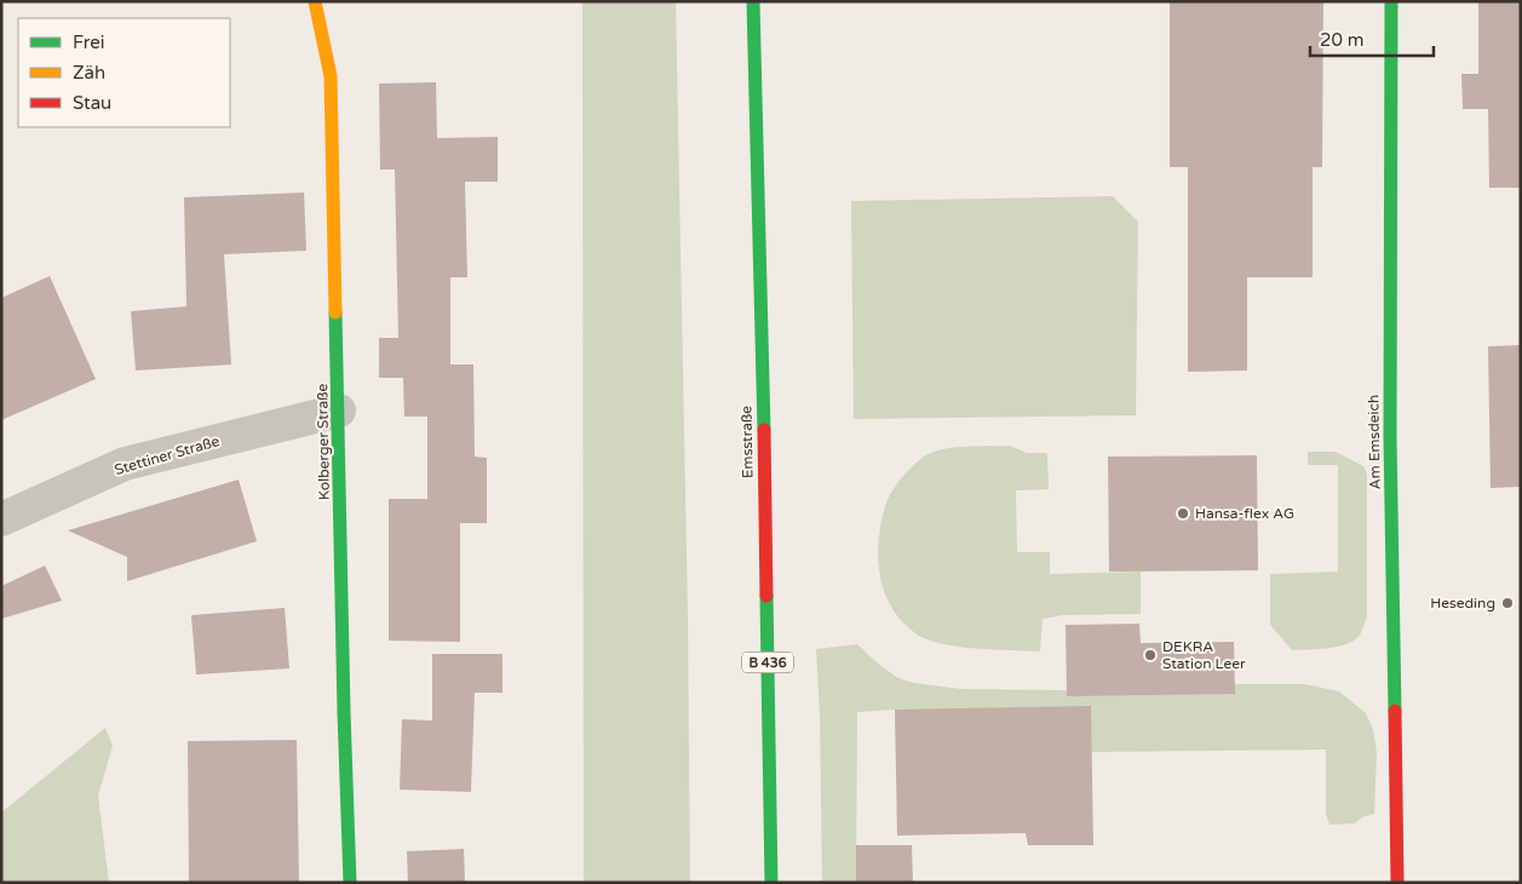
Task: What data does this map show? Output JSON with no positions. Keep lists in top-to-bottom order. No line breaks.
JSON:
{"streets":{"street":["Kolberger Straße","Emsstraße","Am Emsdeich","Stettiner Straße","B 436"]},"crossings":[["Kolberger Straße","Stettiner Straße"]],"places":["Hansa-flex AG","Heseding","DEKRA Station Leer"],"legend":["Frei","Zäh","Stau"],"scale_bar":"20 m"}
